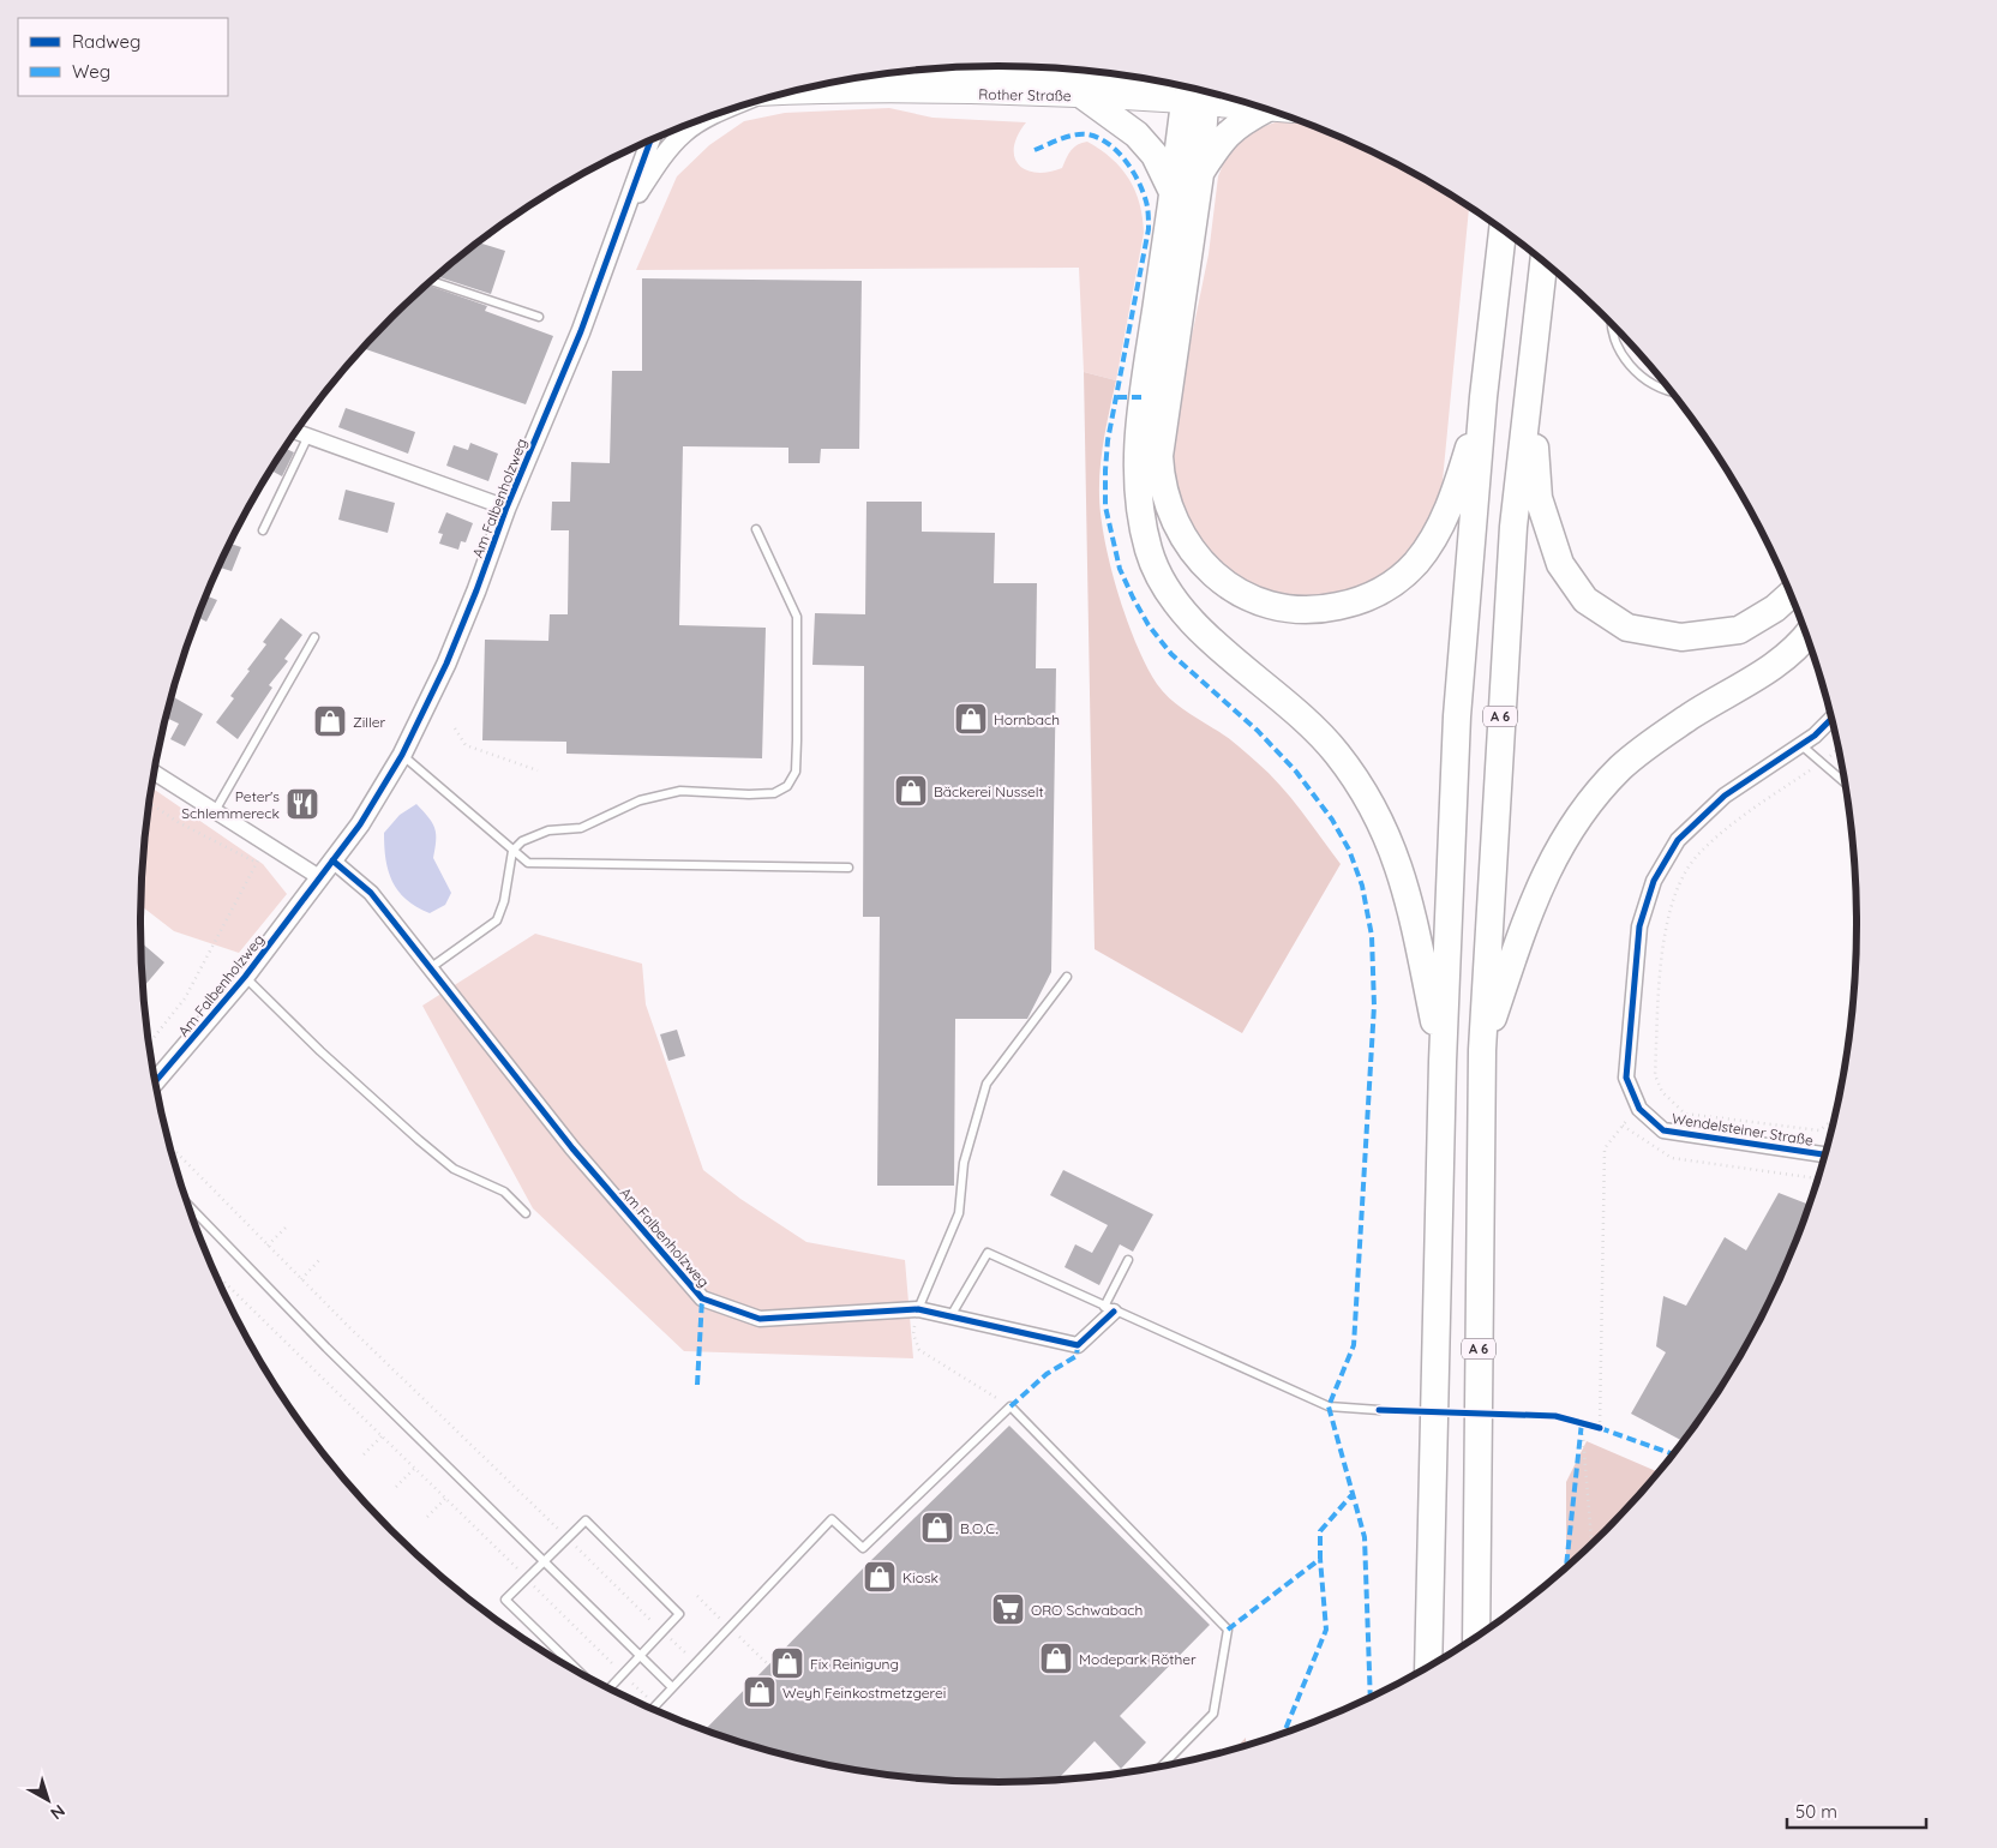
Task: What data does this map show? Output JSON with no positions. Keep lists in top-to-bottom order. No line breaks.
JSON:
{"streets":{"highway":["A 6"],"main road":["Rother Straße"],"street":["Am Falbenholzweg","Wendelsteiner Straße"]},"places":{"shop":["Hornbach","Ziller","Bäckerei Nusselt","B.O.C.","Kiosk","Modepark Röther","Fix Reinigung","Weyh Feinkostmetzgerei"],"restaurant":["Peter's Schlemmereck"],"supermarket":["ORO Schwabach"]},"legend":["Radweg","Weg"],"scale_bar":"50 m","north":"bottom right"}
